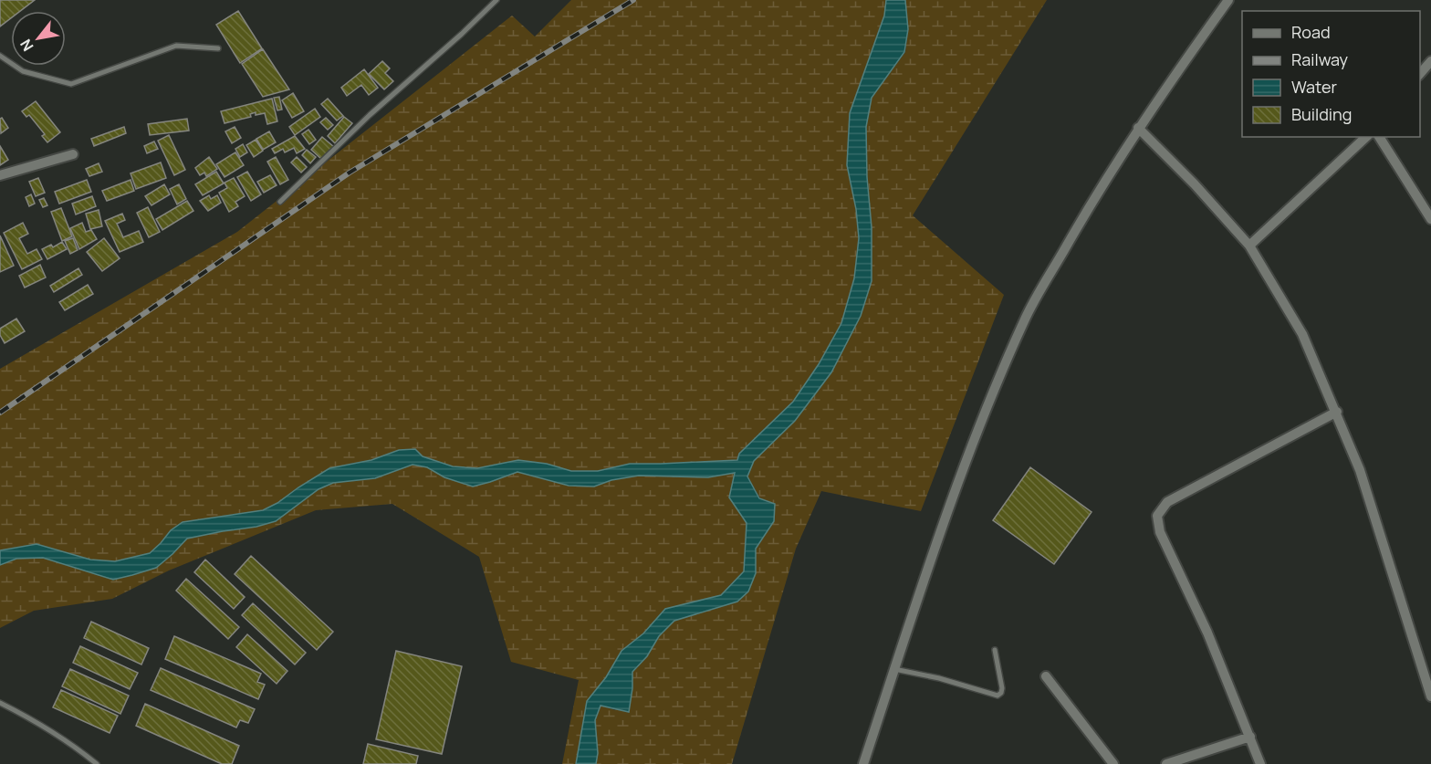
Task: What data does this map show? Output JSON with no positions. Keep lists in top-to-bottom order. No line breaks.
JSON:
{"legend":["Road","Railway","Water","Building"],"north":"bottom left"}
